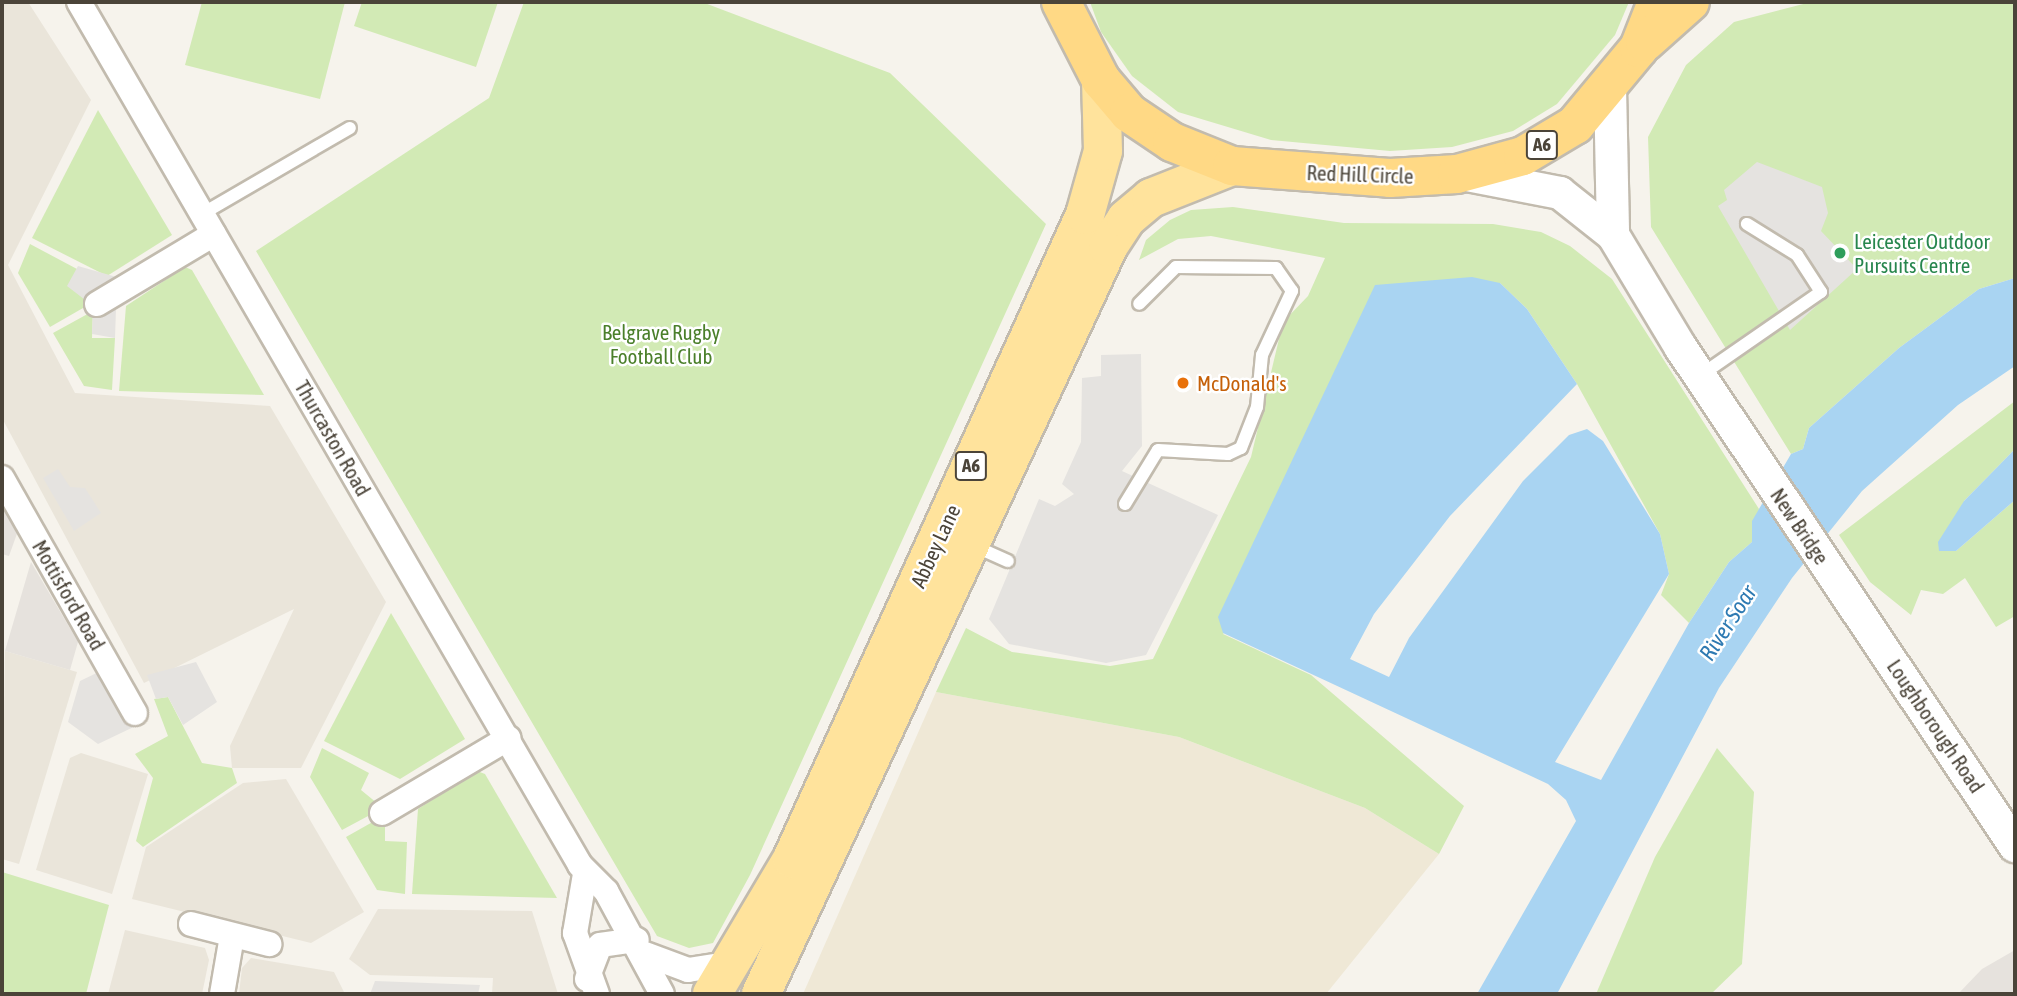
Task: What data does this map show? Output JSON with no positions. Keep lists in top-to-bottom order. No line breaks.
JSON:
{"streets":{"highway":["A6","Red Hill Circle"],"main road":["Abbey Lane"],"street":["Thurcaston Road","New Bridge","Mottisford Road","Loughborough Road"]},"crossings":[["Red Hill Circle","Abbey Lane"],["New Bridge","Loughborough Road"]],"water":["River Soar"],"parks":["Belgrave Rugby Football Club"],"places":["Leicester Outdoor Pursuits Centre","McDonald's"]}
